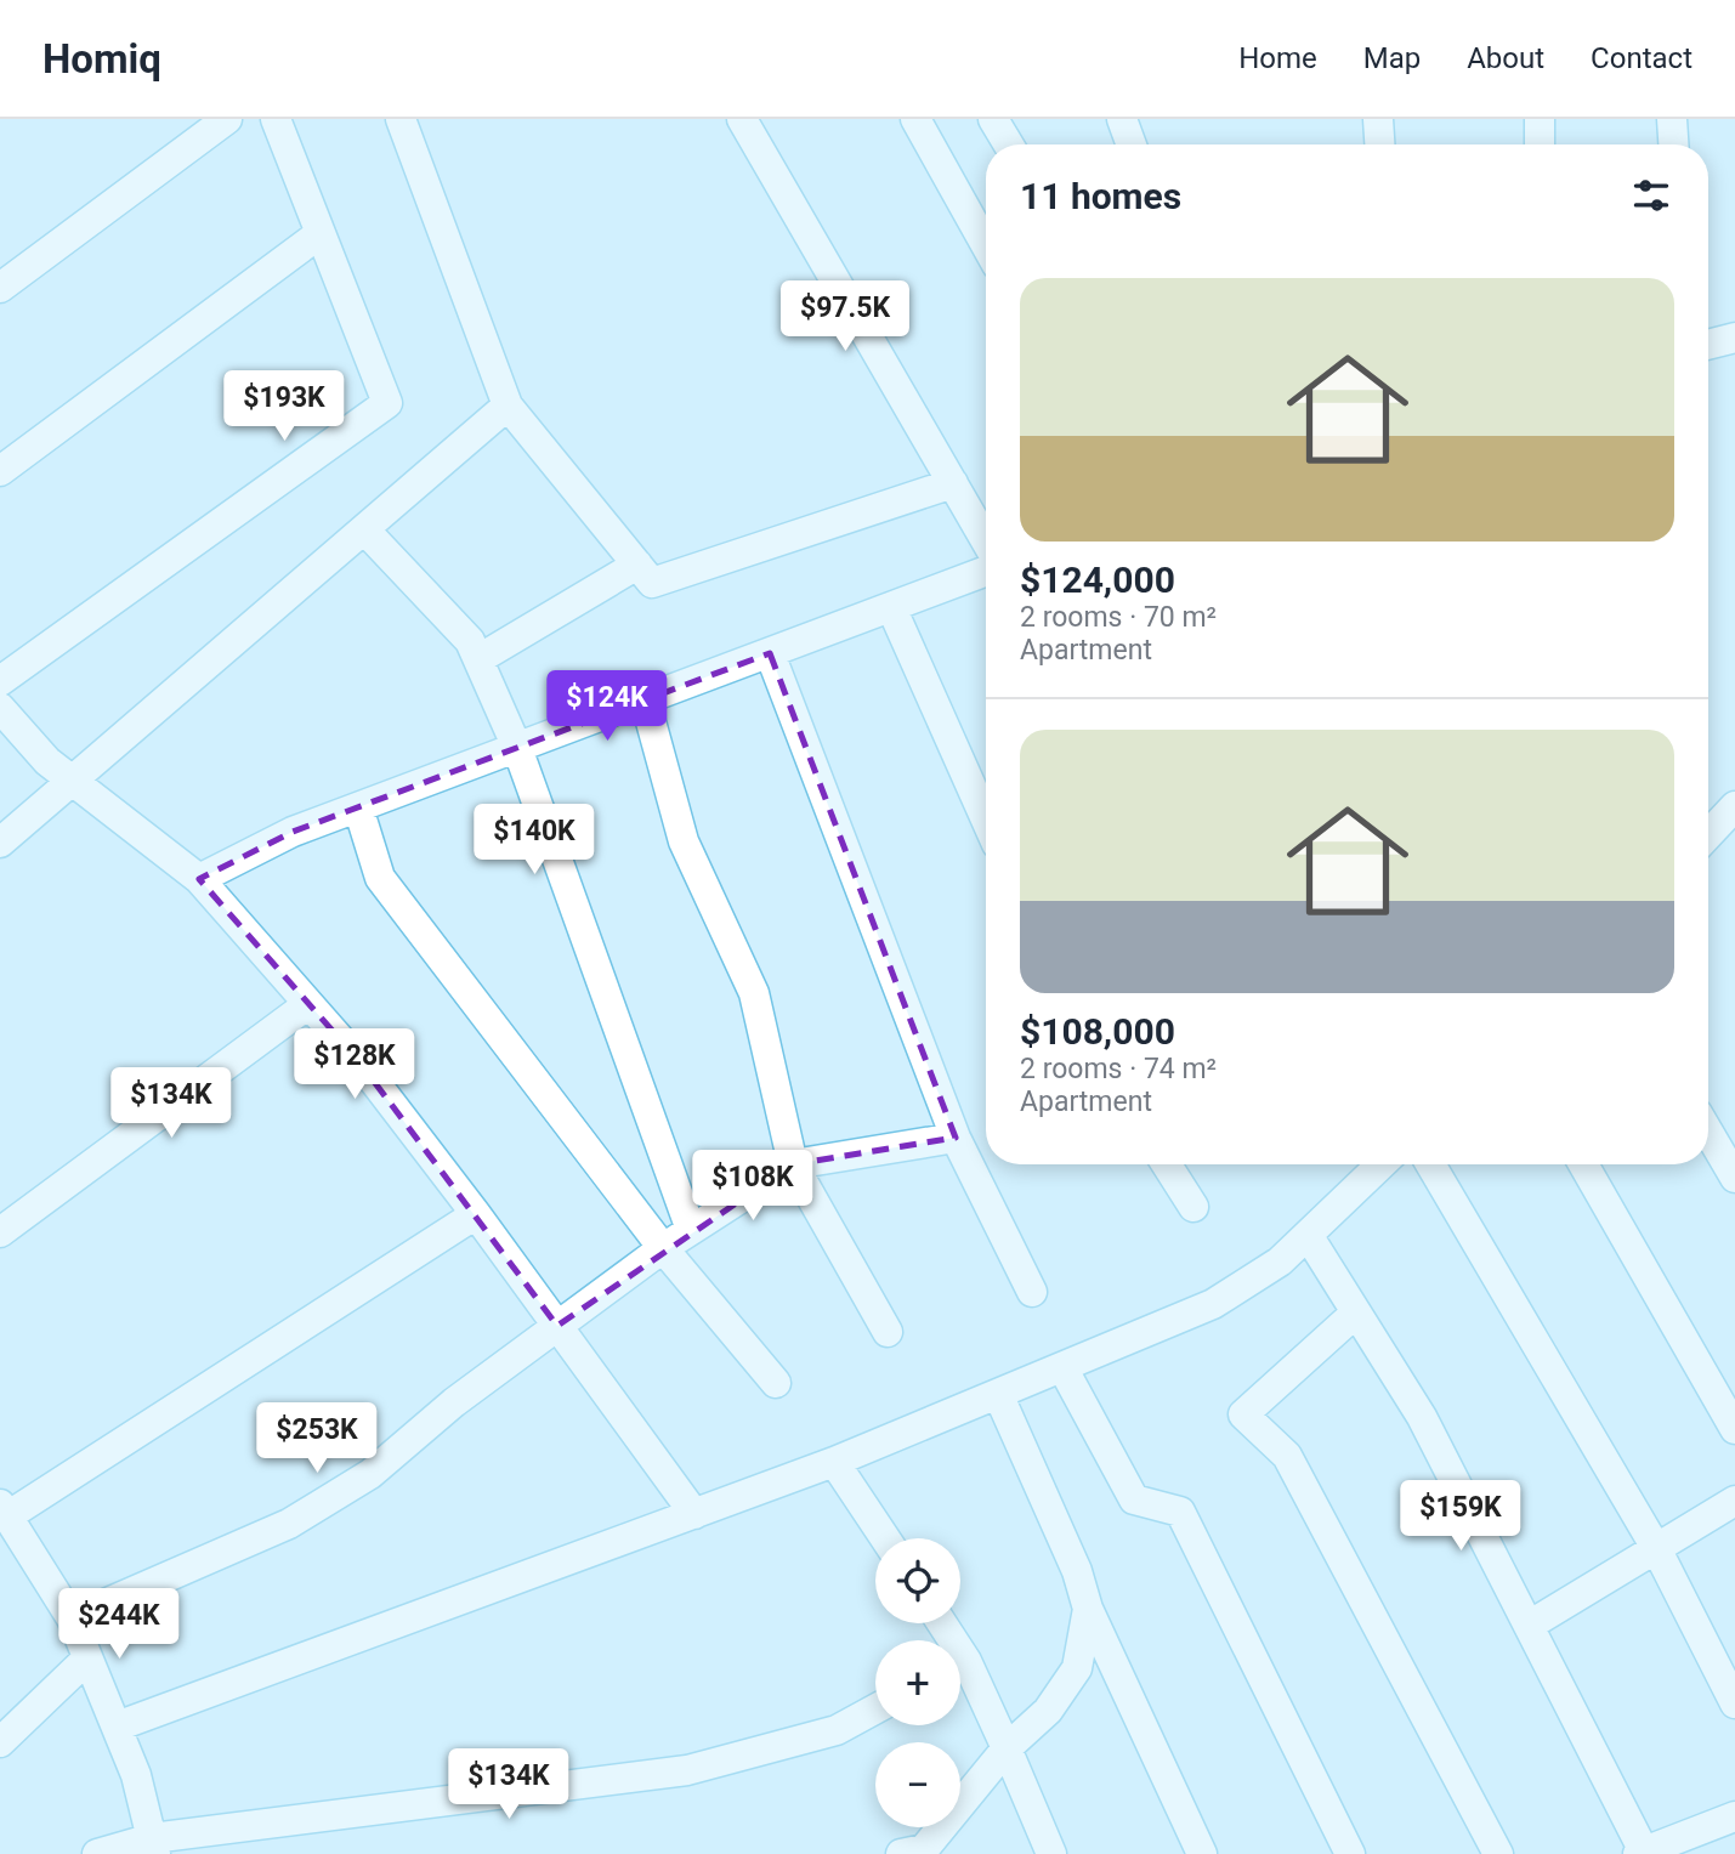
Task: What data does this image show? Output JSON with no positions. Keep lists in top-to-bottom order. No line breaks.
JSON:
{"page":{"header":"Homiq","nav":["Home","Map","About","Contact"],"heading":"11 homes","list":[{"name":"$124,000","note":"2 rooms · 70 m² · Apartment"},{"name":"$108,000","note":"2 rooms · 74 m² · Apartment"}],"price":["$97.5K","$193K","$124K","$140K","$128K","$134K","$108K","$253K","$159K","$244K","$134K"],"map_buttons":["+","−"]}}
